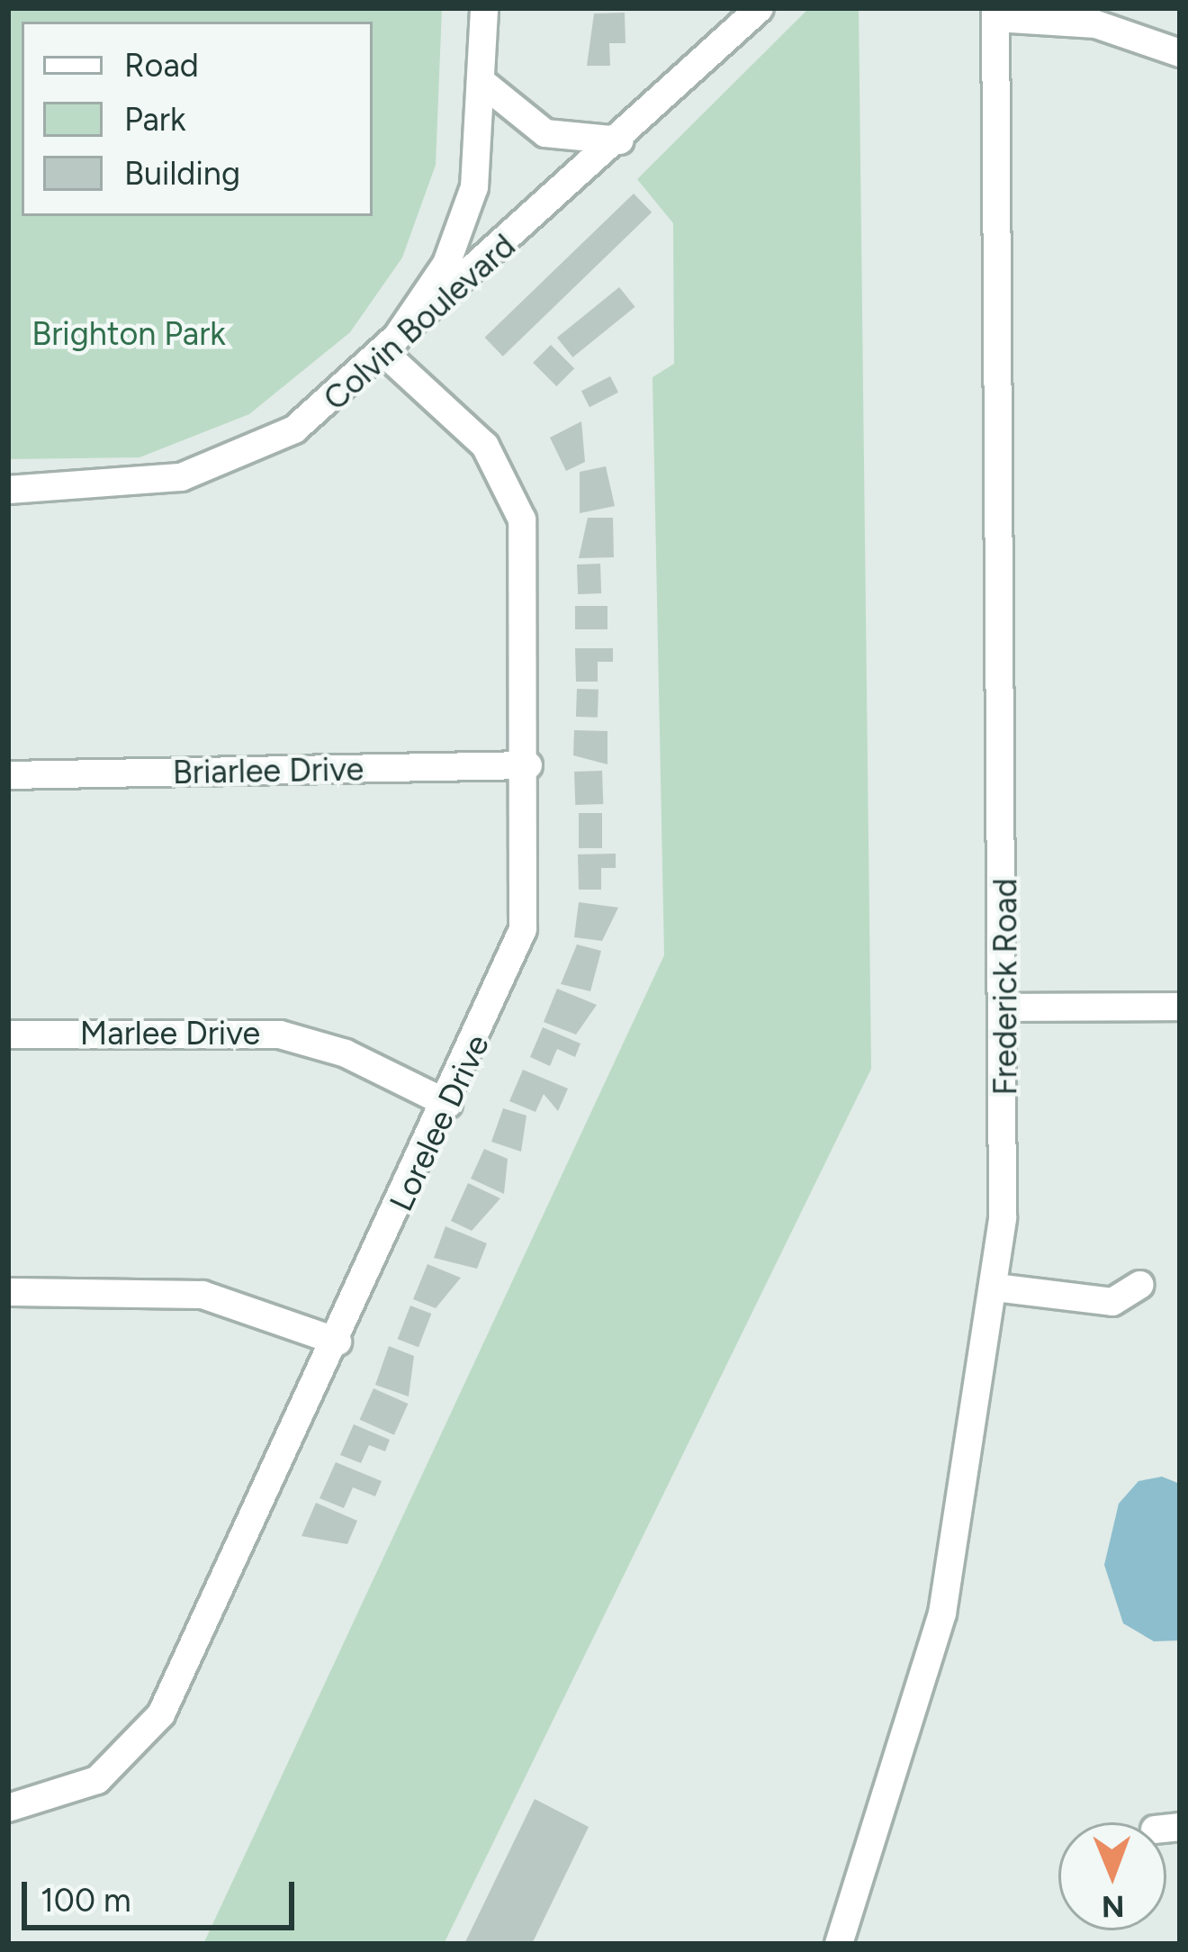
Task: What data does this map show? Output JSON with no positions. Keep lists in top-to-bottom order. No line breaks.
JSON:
{"streets":{"street":["Colvin Boulevard","Briarlee Drive","Frederick Road","Marlee Drive","Lorelee Drive"]},"crossings":[["Colvin Boulevard","Lorelee Drive"],["Briarlee Drive","Lorelee Drive"],["Marlee Drive","Lorelee Drive"]],"parks":["Brighton Park"],"legend":["Road","Park","Building"],"scale_bar":"100 m","north":"bottom"}
